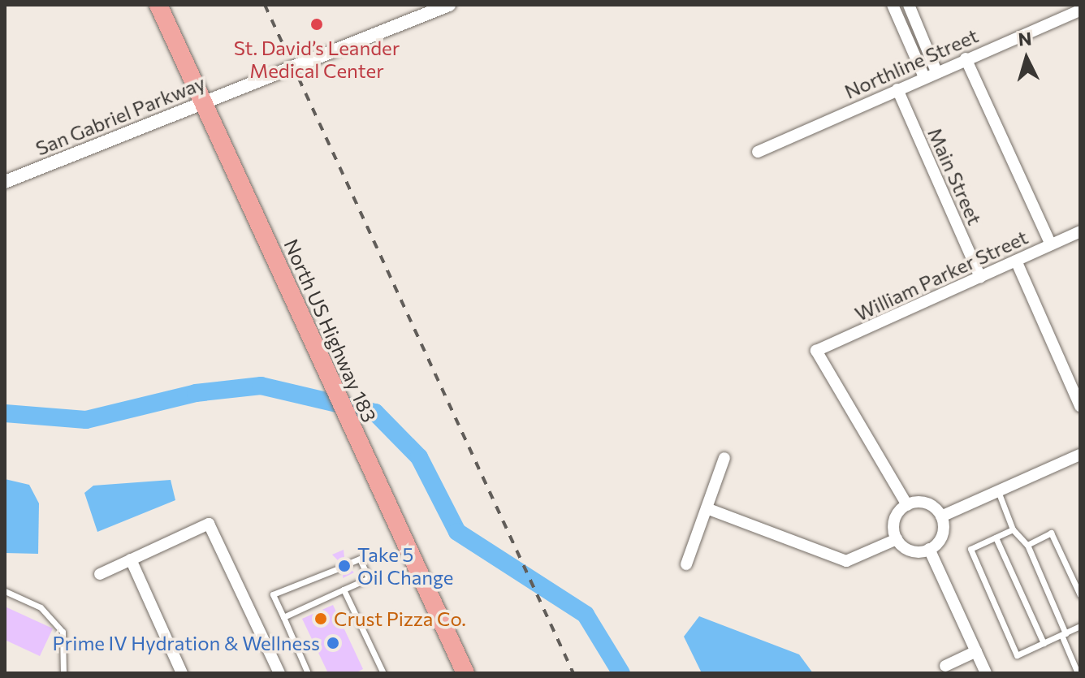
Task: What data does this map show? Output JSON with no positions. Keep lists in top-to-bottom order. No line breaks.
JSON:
{"streets":{"main road":["North US Highway 183"],"street":["Northline Street","San Gabriel Parkway","Main Street","William Parker Street"]},"crossings":[["Northline Street","Main Street"],["San Gabriel Parkway","North US Highway 183"],["Main Street","William Parker Street"]],"places":["St. David’s Leander Medical Center","Take 5 Oil Change","Crust Pizza Co.","Prime IV Hydration & Wellness"],"north":"top"}
